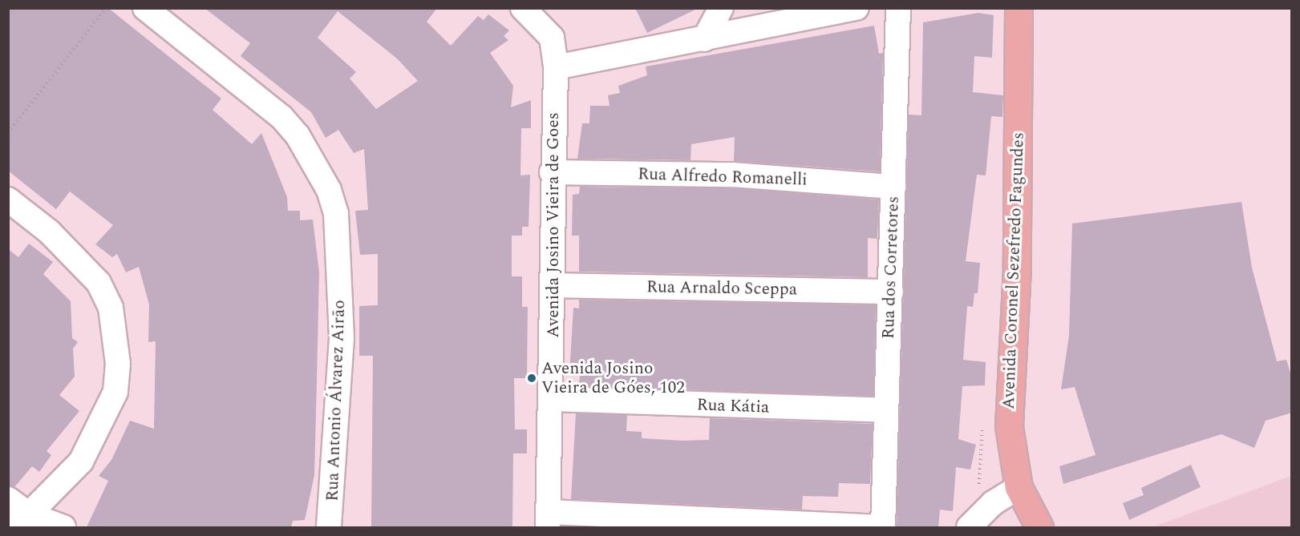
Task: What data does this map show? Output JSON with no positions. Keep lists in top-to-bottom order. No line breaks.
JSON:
{"streets":{"main road":["Avenida Coronel Sezefredo Fagundes"],"street":["Rua Alfredo Romanelli","Avenida Josino Vieira de Goes","Rua dos Corretores","Rua Arnaldo Sceppa","Rua Antonio Álvarez Airão","Rua Kátia"]},"crossings":[["Rua Alfredo Romanelli","Avenida Josino Vieira de Goes"],["Rua Alfredo Romanelli","Rua dos Corretores"],["Avenida Josino Vieira de Goes","Rua Arnaldo Sceppa"],["Avenida Josino Vieira de Goes","Rua Kátia"],["Rua dos Corretores","Rua Arnaldo Sceppa"],["Rua dos Corretores","Rua Kátia"]],"places":["Avenida Josino Vieira de Góes, 102"]}
